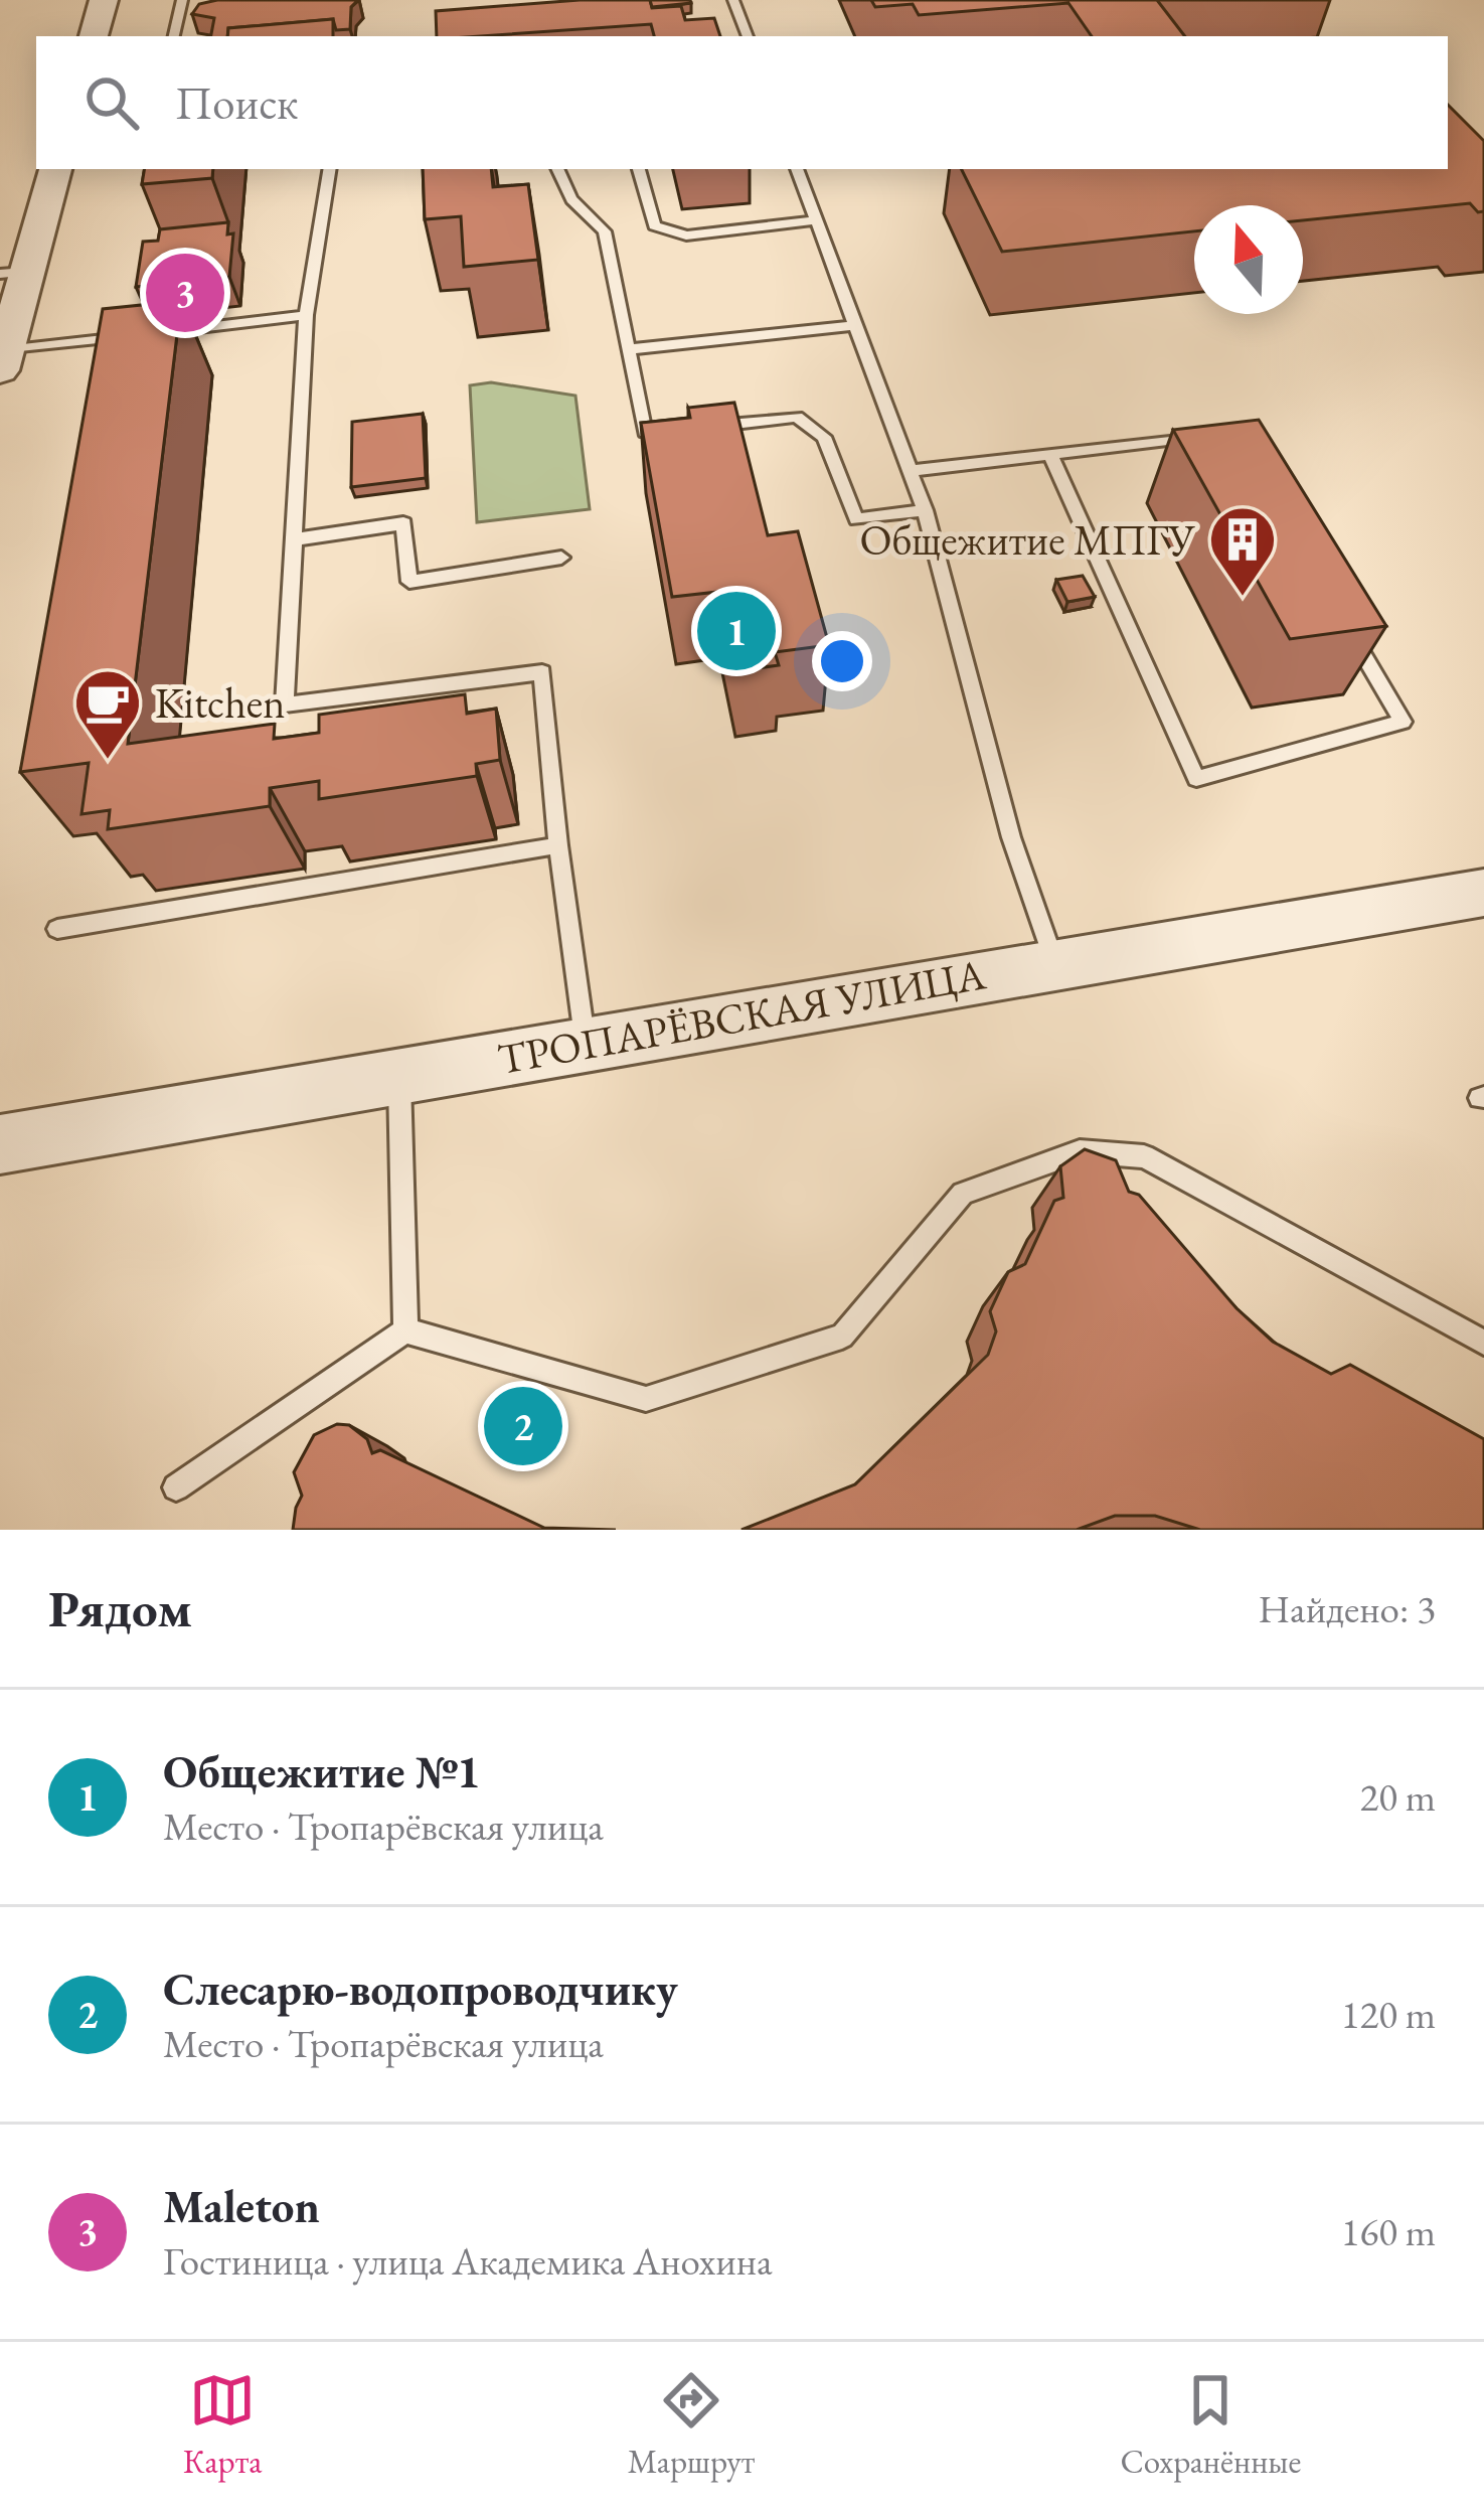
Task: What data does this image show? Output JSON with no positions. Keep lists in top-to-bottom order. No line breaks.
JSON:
{"streets":{"street":["ТРОПАРЁВСКАЯ УЛИЦА"]},"places":{"building":["Общежитие МПГУ"],"cafe":["Kitchen"]},"north":"top","page":{"search":"Поиск","pins":["3","1","2"],"heading":["Рядом","Найдено: 3"],"list":[{"mark":"1","name":"Общежитие №1","note":"Место · Тропарёвская улица","value":"20 m"},{"mark":"2","name":"Слесарю-водопроводчику","note":"Место · Тропарёвская улица","value":"120 m"},{"mark":"3","name":"Maleton","note":"Гостиница · улица Академика Анохина","value":"160 m"}],"nav":["Карта","Маршрут","Сохранённые"]}}
